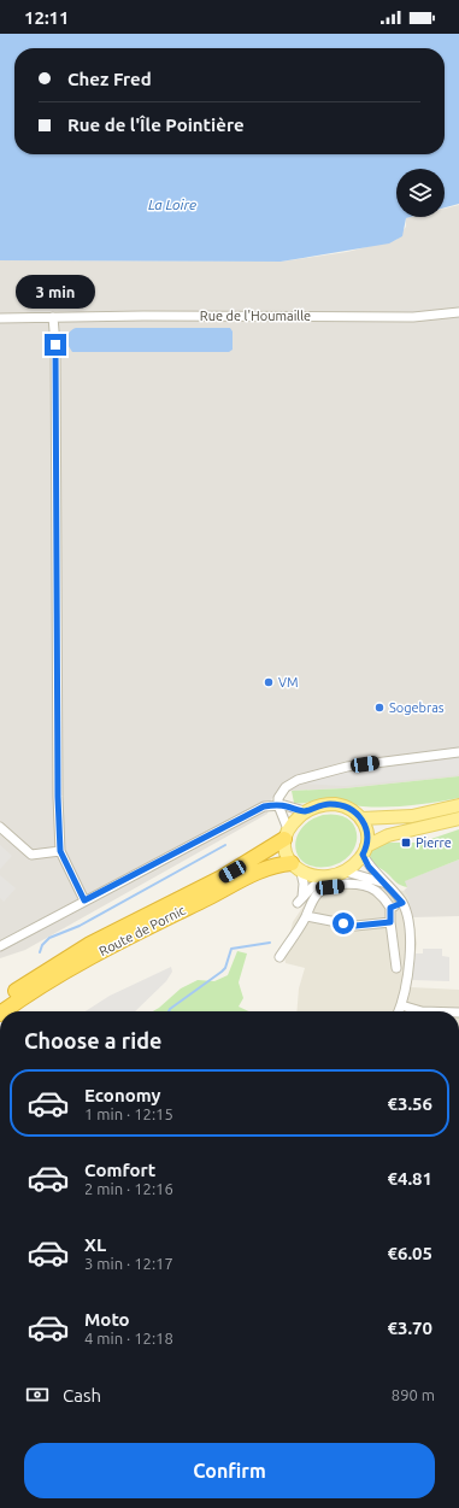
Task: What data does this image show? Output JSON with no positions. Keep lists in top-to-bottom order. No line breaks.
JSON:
{"streets":{"highway":["Route de Pornic"],"street":["Rue de l'Houmaille"]},"water":["La Loire"],"places":{"other":["VM","Sogebras"],"transit":["Pierre"]},"page":{"status":"12:11","banner":["Chez Fred","Rue de l'Île Pointière"],"bubble":"3 min","heading":"Choose a ride","list":[{"name":"Economy","note":"1 min · 12:15","value":"€3.56"},{"name":"Comfort","note":"2 min · 12:16","value":"€4.81"},{"name":"XL","note":"3 min · 12:17","value":"€6.05"},{"name":"Moto","note":"4 min · 12:18","value":"€3.70"}],"pay":["Cash","890 m"],"buttons":"Confirm"}}
